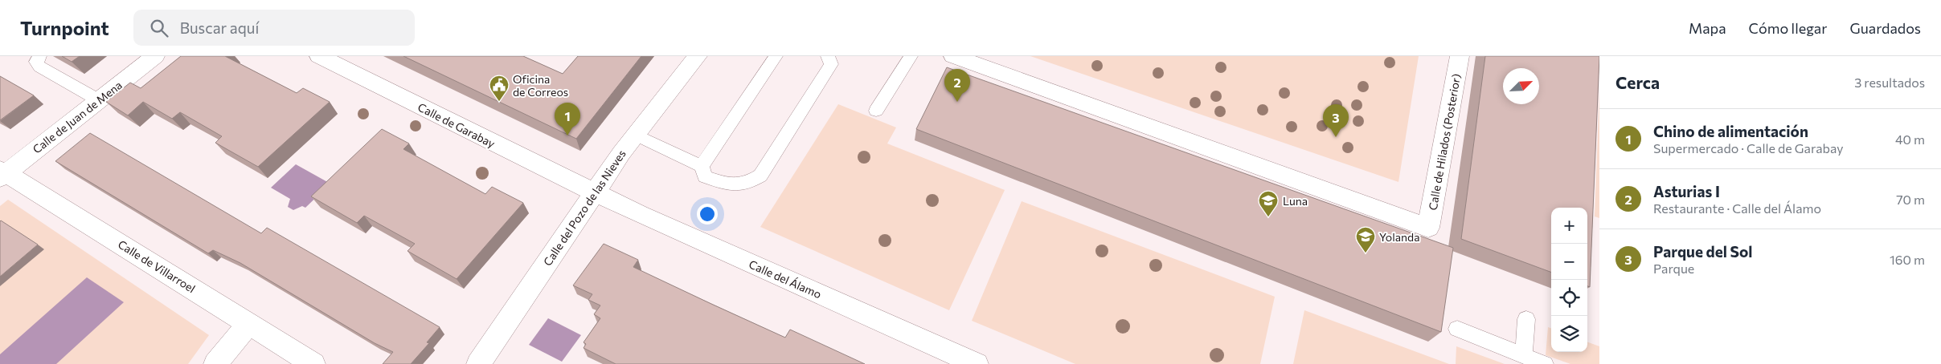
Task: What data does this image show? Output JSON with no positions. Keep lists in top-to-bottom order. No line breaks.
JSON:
{"streets":{"street":["Calle de Juan de Mena","Calle de Garabay","Calle de Hilados (Posterior)","Calle del Pozo de las Nieves","Calle de Villarroel","Calle del Álamo"]},"crossings":[["Calle de Juan de Mena","Calle de Villarroel"],["Calle de Garabay","Calle del Pozo de las Nieves"],["Calle de Garabay","Calle del Álamo"],["Calle del Pozo de las Nieves","Calle del Álamo"]],"places":{"public building":["Oficina de Correos"],"school or university":["Luna","Yolanda"]},"north":"top right","page":{"header":"Turnpoint","search":"Buscar aquí","nav":["Mapa","Cómo llegar","Guardados"],"heading":["Cerca","3 resultados"],"pins":["2","1","3"],"list":[{"mark":"1","name":"Chino de alimentación","note":"Supermercado · Calle de Garabay","value":"40 m"},{"mark":"2","name":"Asturias I","note":"Restaurante · Calle del Álamo","value":"70 m"},{"mark":"3","name":"Parque del Sol","note":"Parque","value":"160 m"}],"map_buttons":["+","−"]}}
